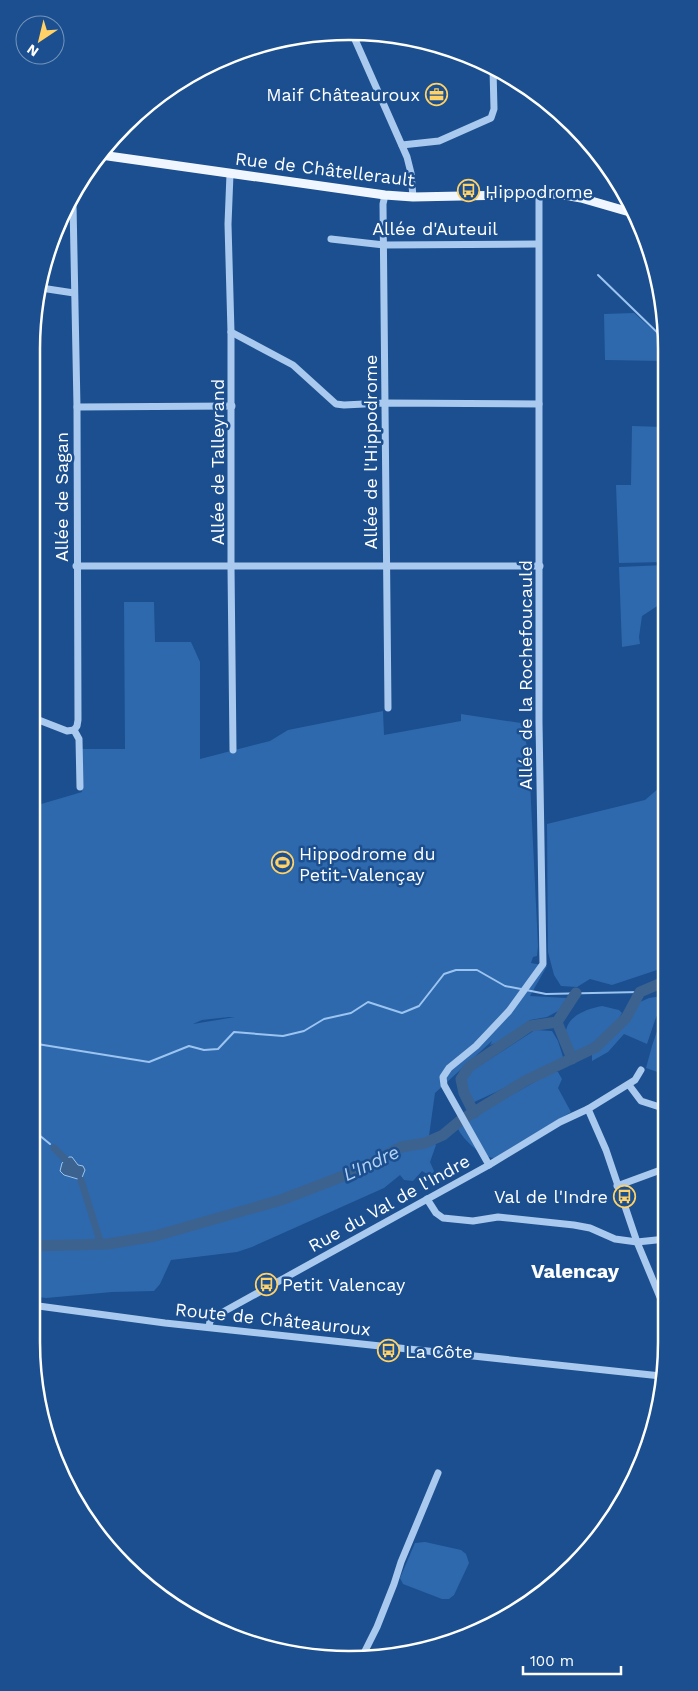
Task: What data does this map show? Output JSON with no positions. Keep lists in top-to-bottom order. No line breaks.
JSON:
{"streets":{"main road":["Rue de Châtellerault"],"street":["Allée d'Auteuil","Allée de l'Hippodrome","Allée de Talleyrand","Allée de Sagan","Allée de la Rochefoucauld","Rue du Val de l'Indre","Route de Châteauroux"]},"crossings":[["Rue de Châtellerault","Allée de l'Hippodrome"],["Rue de Châtellerault","Allée de Talleyrand"],["Rue de Châtellerault","Allée de la Rochefoucauld"],["Allée d'Auteuil","Allée de l'Hippodrome"],["Allée d'Auteuil","Allée de la Rochefoucauld"],["Allée de la Rochefoucauld","Rue du Val de l'Indre"],["Rue du Val de l'Indre","Route de Châteauroux"]],"districts":["Valencay"],"water":["L'Indre"],"places":{"office":["Maif Châteauroux"],"bus stop":["Hippodrome","Val de l'Indre","Petit Valencay","La Côte"],"sports":["Hippodrome du Petit-Valençay"]},"scale_bar":"100 m","north":"bottom left"}
